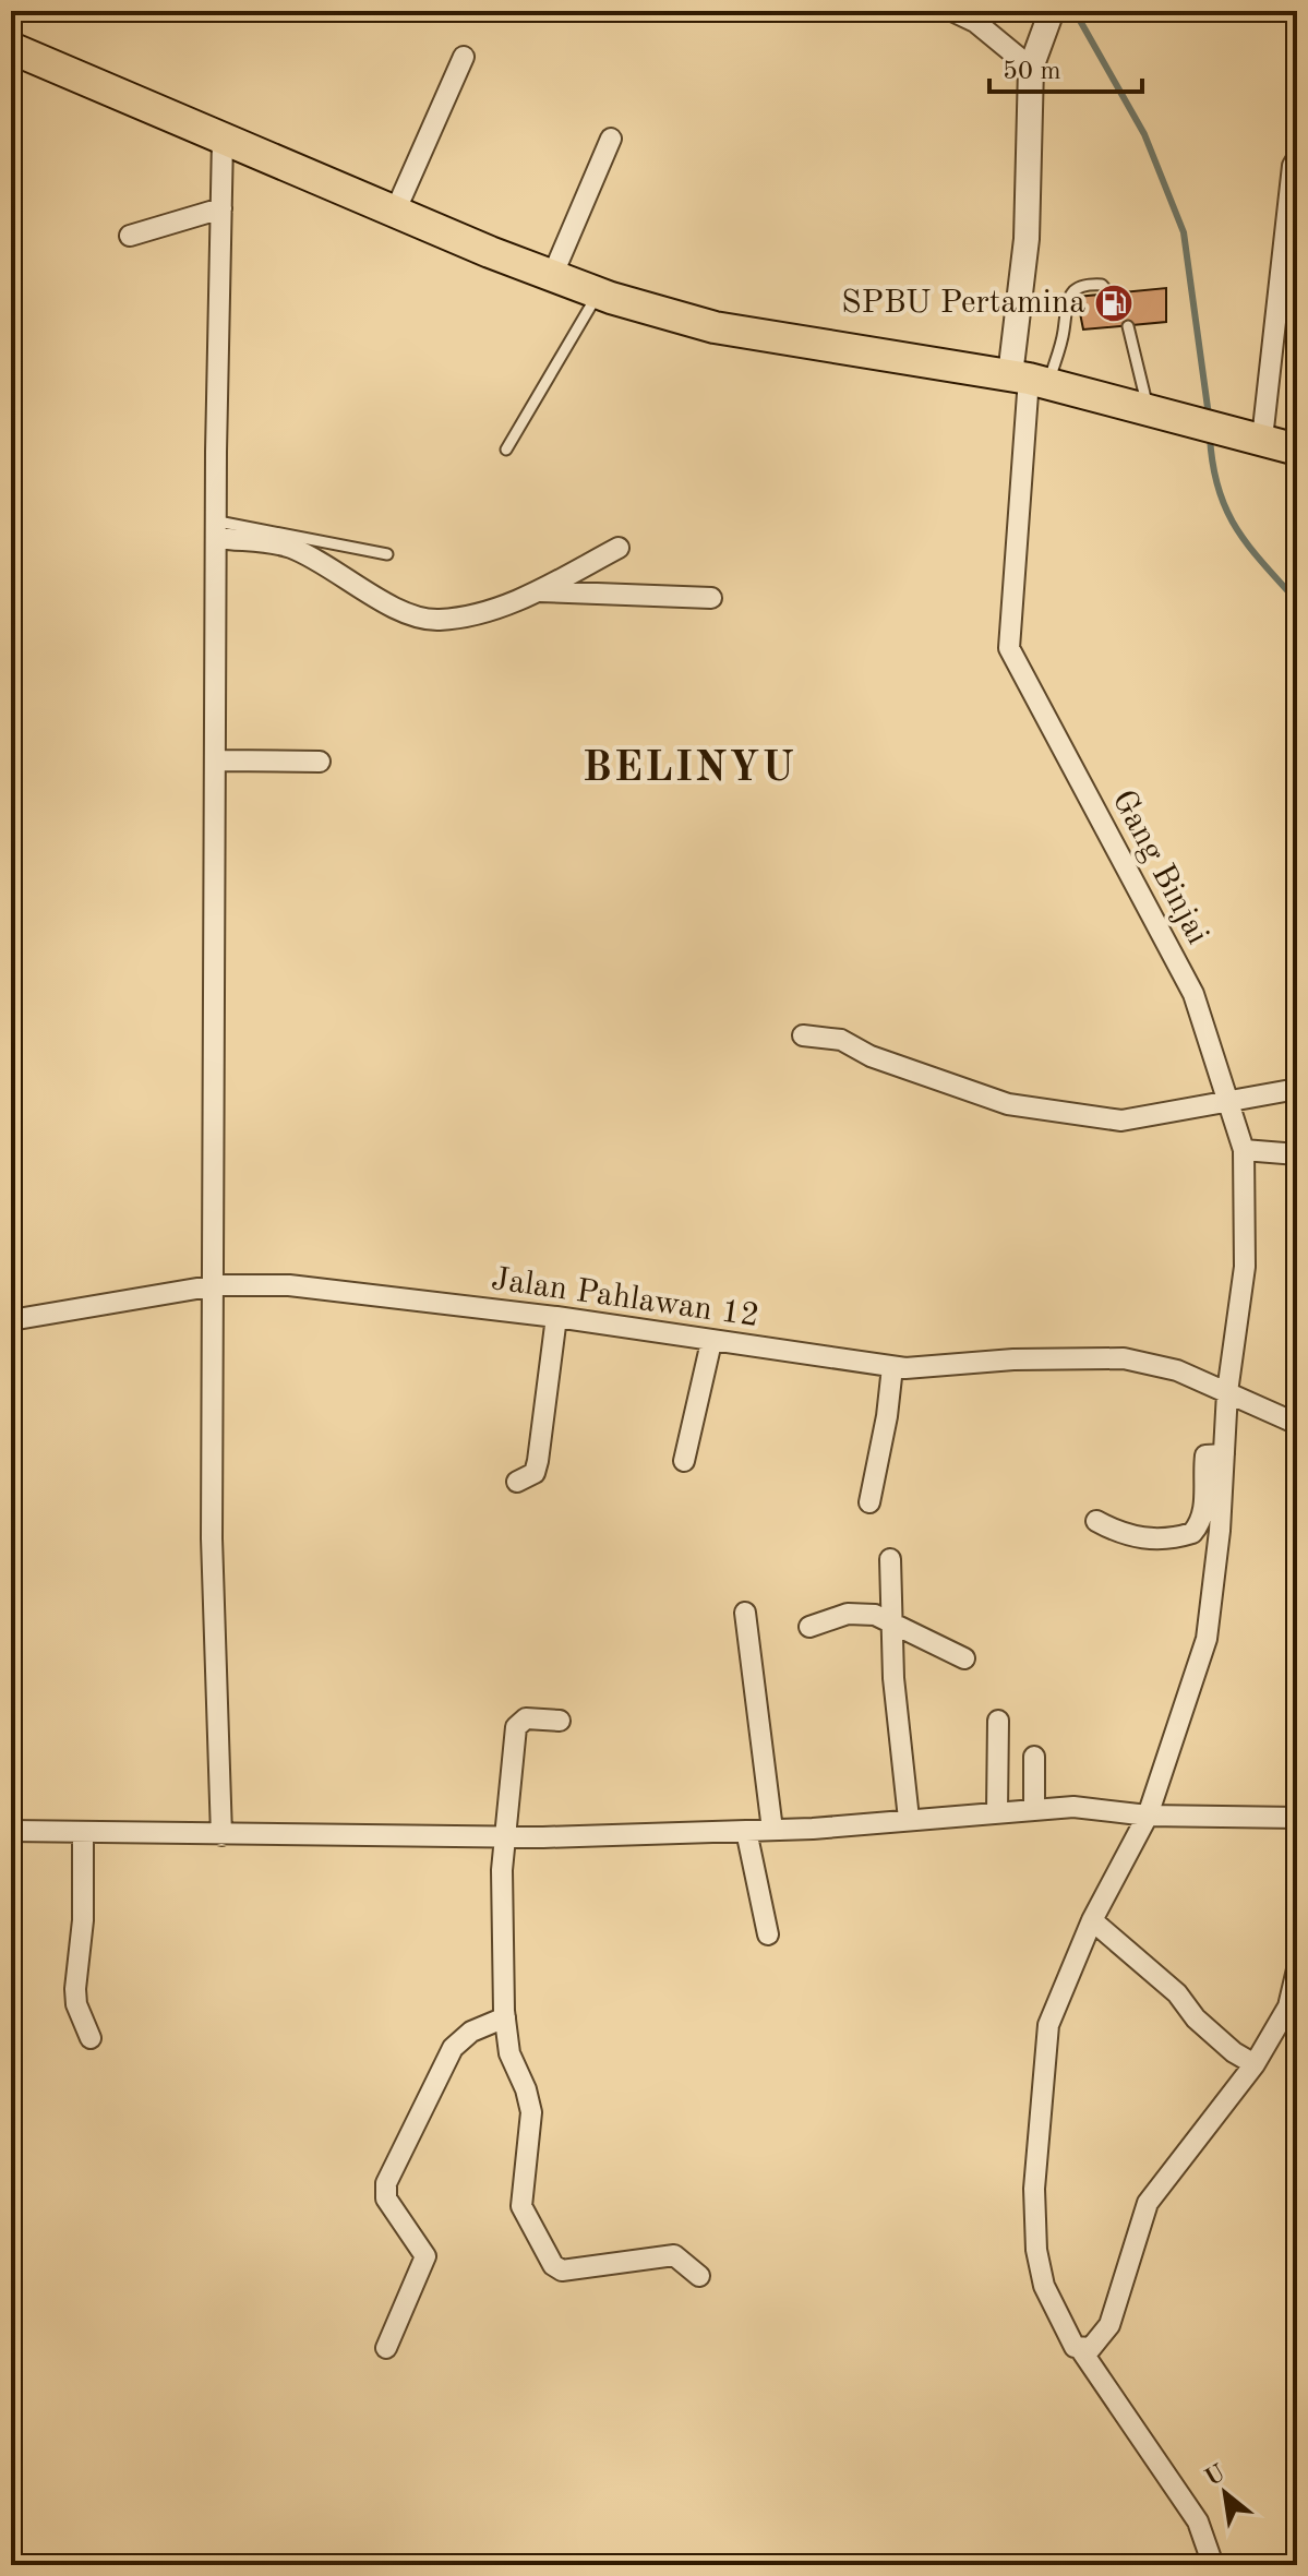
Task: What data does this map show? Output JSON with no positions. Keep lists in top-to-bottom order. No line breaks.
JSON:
{"streets":{"street":["Gang Binjai","Jalan Pahlawan 12"]},"crossings":[["Gang Binjai","Jalan Pahlawan 12"]],"districts":["BELINYU"],"places":{"fuel station":["SPBU Pertamina"]},"scale_bar":"50 m","north":"top left"}
